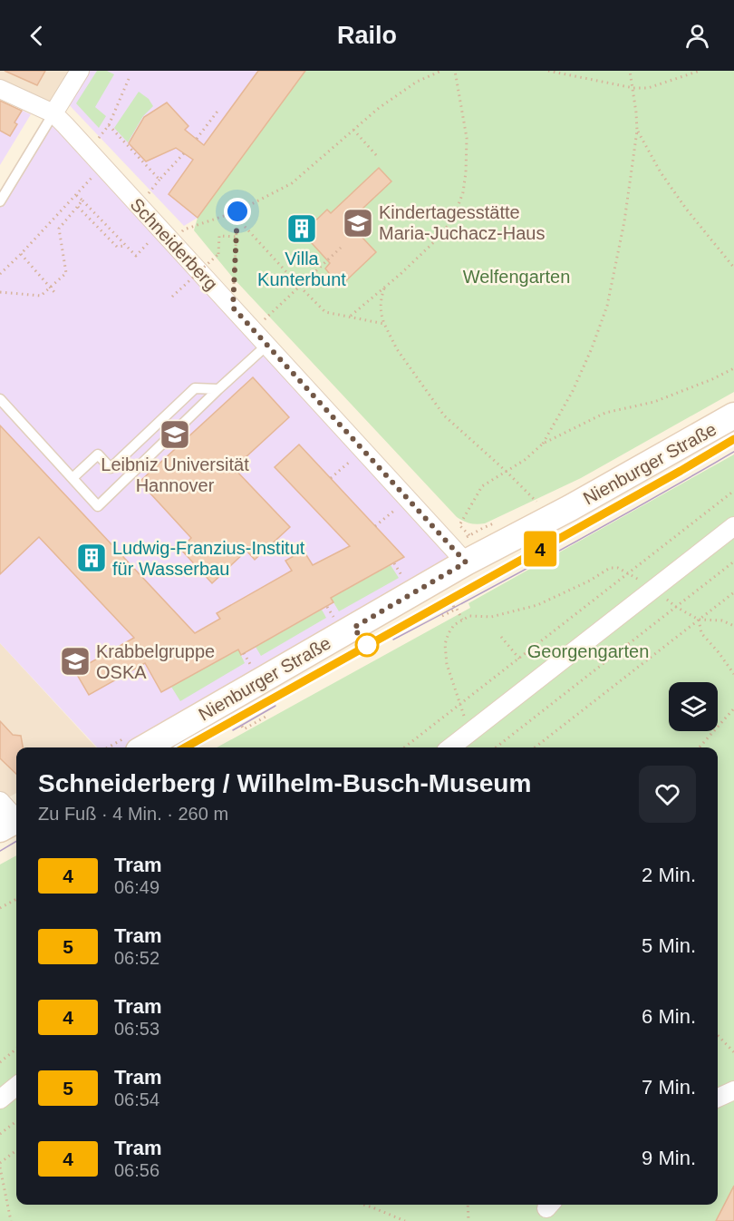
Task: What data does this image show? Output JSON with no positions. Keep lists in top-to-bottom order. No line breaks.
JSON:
{"streets":{"street":["Schneiderberg","Nienburger Straße"]},"crossings":[["Schneiderberg","Nienburger Straße"]],"parks":["Welfengarten","Georgengarten"],"places":{"school or university":["Kindertagesstätte Maria-Juchacz-Haus","Leibniz Universität Hannover","Krabbelgruppe OSKA"],"building":["Villa Kunterbunt","Ludwig-Franzius-Institut für Wasserbau"]},"lines":["tram line 4"],"page":{"header":"Railo","on_map":"4","heading":["Schneiderberg / Wilhelm-Busch-Museum","Zu Fuß · 4 Min. · 260 m"],"list":[{"mark":"4","name":"Tram","note":"06:49","value":"2 Min."},{"mark":"5","name":"Tram","note":"06:52","value":"5 Min."},{"mark":"4","name":"Tram","note":"06:53","value":"6 Min."},{"mark":"5","name":"Tram","note":"06:54","value":"7 Min."},{"mark":"4","name":"Tram","note":"06:56","value":"9 Min."}]}}
